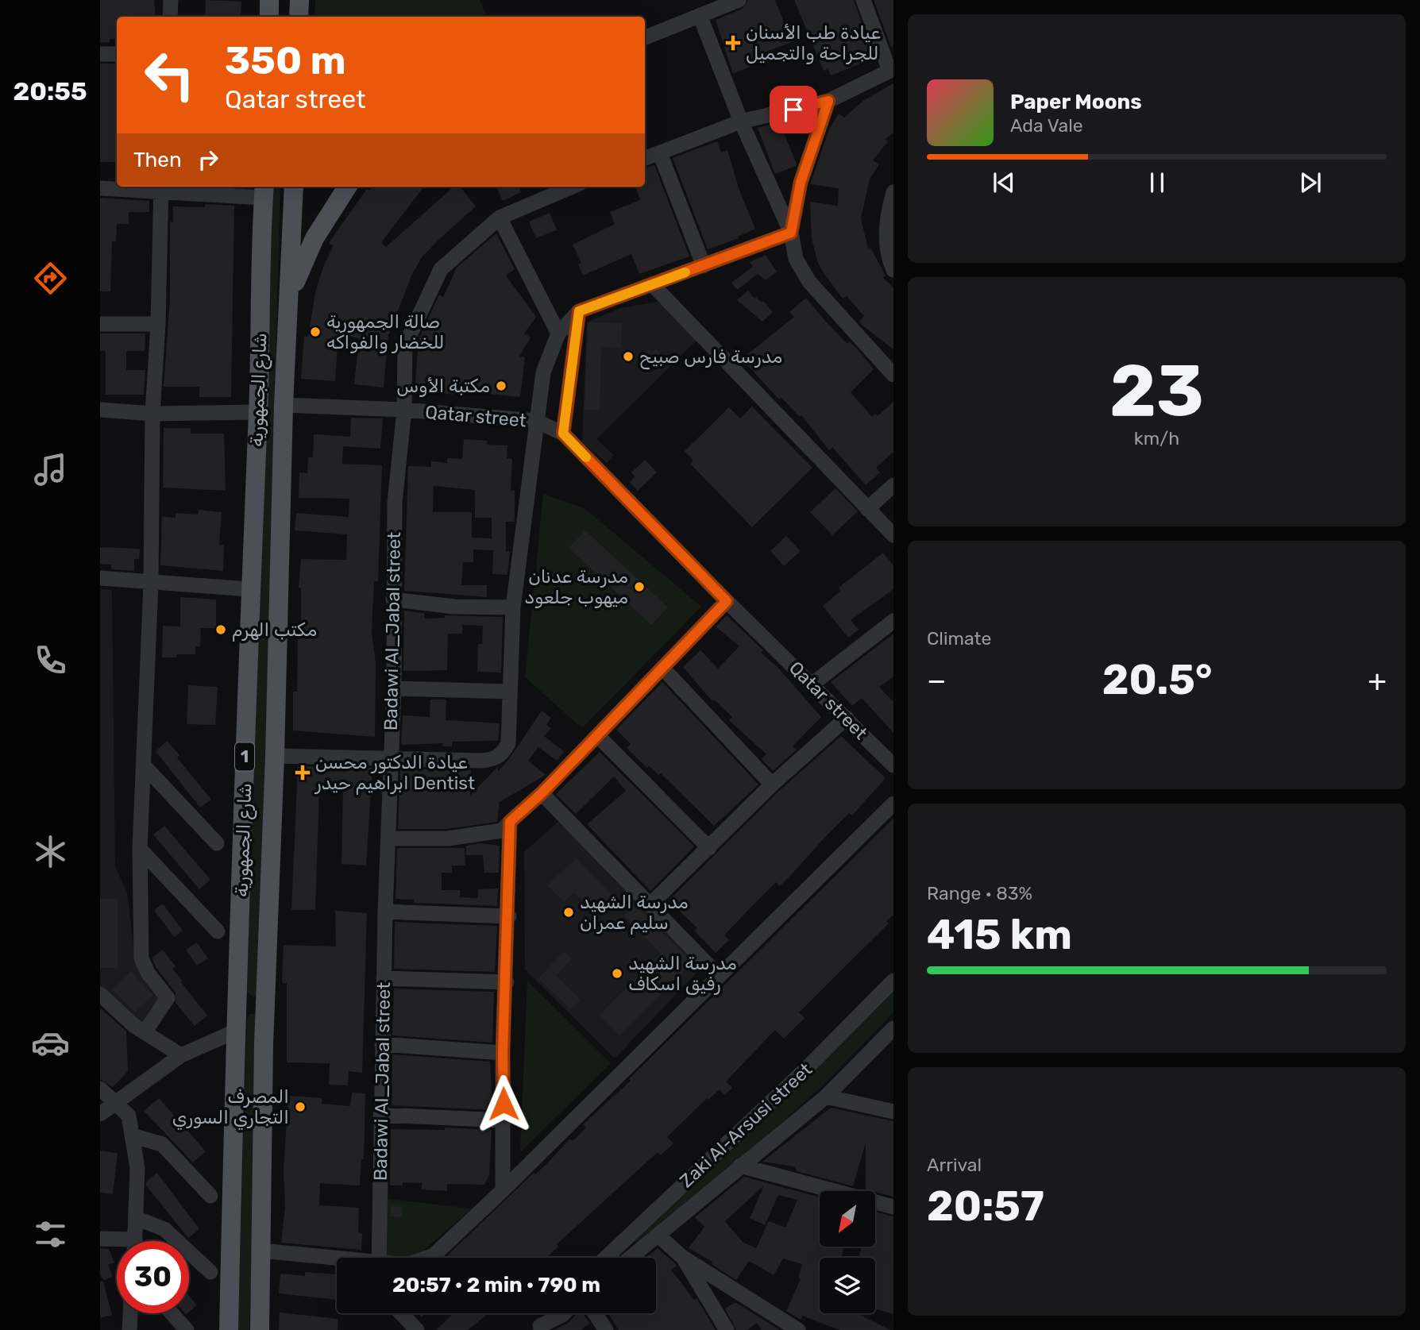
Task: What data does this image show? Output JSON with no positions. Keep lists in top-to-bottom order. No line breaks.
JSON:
{"streets":{"main road":["شارع الجمهورية","1"],"street":["Qatar street","Badawi Al_Jabal street","Zaki Al-Arsusi street"]},"crossings":[["شارع الجمهورية","Qatar street"],["Qatar street","Badawi Al_Jabal street"]],"places":{"health":["عيادة طب الأسنان للجراحة والتجميل","عيادة الدكتور محسن ابراهيم حيدر Dentist"],"other":["صالة الجمهورية للخضار والفواكه","مدرسة فارس صبيح","مكتبة الأوس","مدرسة عدنان ميهوب جلعود","مكتب الهرم","مدرسة الشهيد سليم عمران","مدرسة الشهيد رفيق اسكاف","المصرف التجاري السوري"]},"north":"bottom left","page":{"tabs":"20:55","turn":["350 m","Qatar street"],"song":["Paper Moons","Ada Vale"],"then":"Then","tile":[["23","km/h"],"Climate",["Range · 83%","415 km"],["Arrival","20:57"]],"heat":["−","20.5°","+"],"limit":"30","trip":"20:57 · 2 min · 790 m"}}
